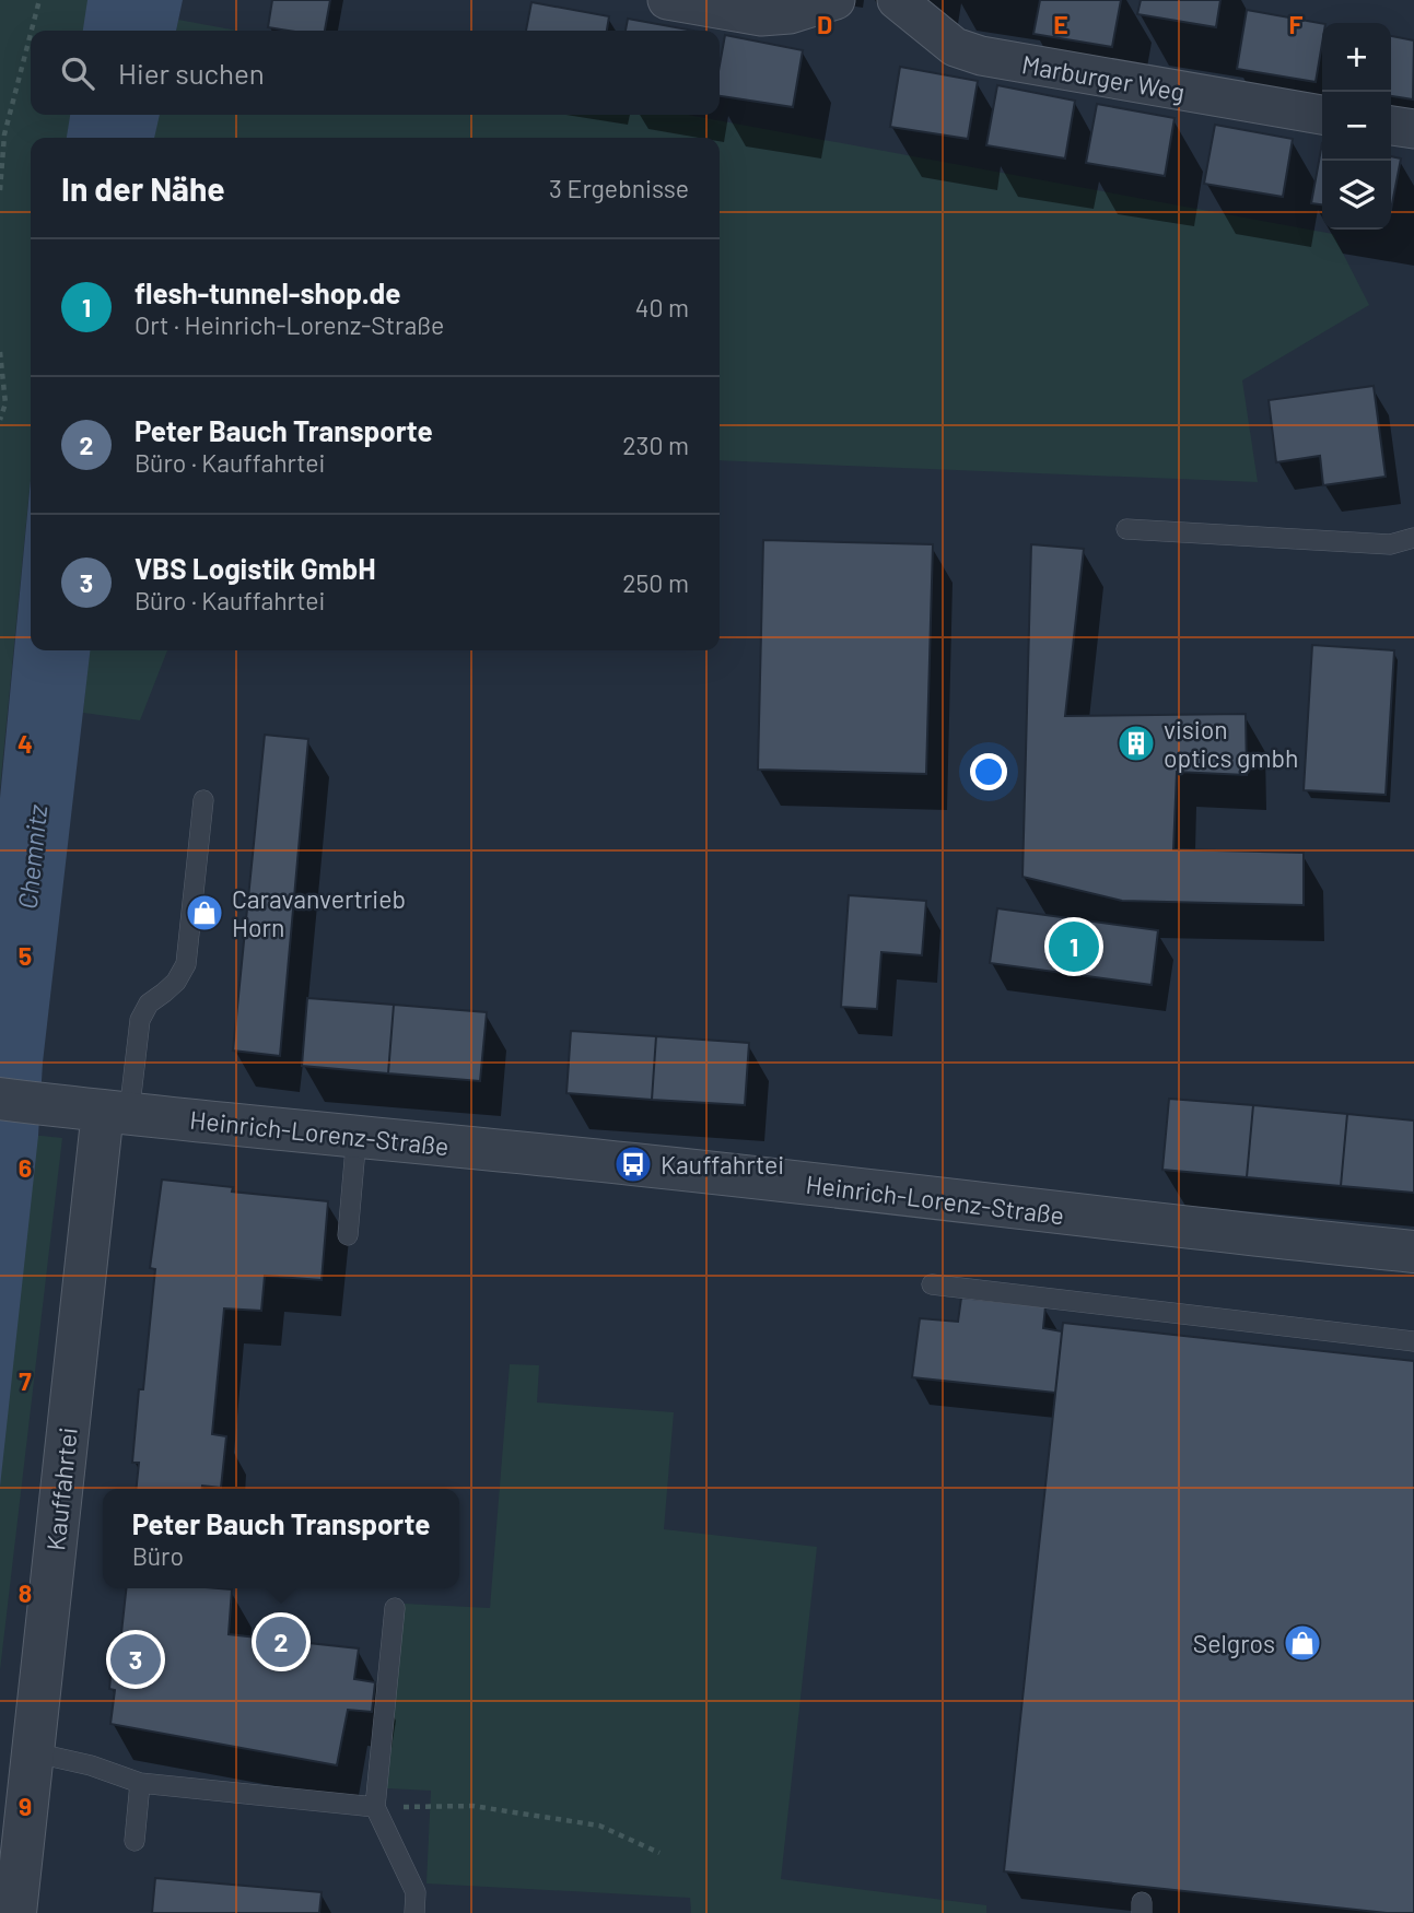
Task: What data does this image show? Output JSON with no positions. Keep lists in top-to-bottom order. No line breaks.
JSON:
{"streets":{"street":["Marburger Weg","Heinrich-Lorenz-Straße","Kauffahrtei"]},"crossings":[["Heinrich-Lorenz-Straße","Kauffahrtei"]],"water":["Chemnitz"],"places":{"building":["vision optics gmbh"],"shop":["Caravanvertrieb Horn","Selgros"],"bus stop":["Kauffahrtei"]},"page":{"map_buttons":["+","−"],"search":"Hier suchen","heading":["In der Nähe","3 Ergebnisse"],"list":[{"mark":"1","name":"flesh-tunnel-shop.de","note":"Ort · Heinrich-Lorenz-Straße","value":"40 m"},{"mark":"2","name":"Peter Bauch Transporte","note":"Büro · Kauffahrtei","value":"230 m"},{"mark":"3","name":"VBS Logistik GmbH","note":"Büro · Kauffahrtei","value":"250 m"}],"pins":["1","2","3"],"popup":["Peter Bauch Transporte","Büro"]},"grid":{"columns":["D","E","F"],"rows":["4","5","6","7","8","9"]}}
